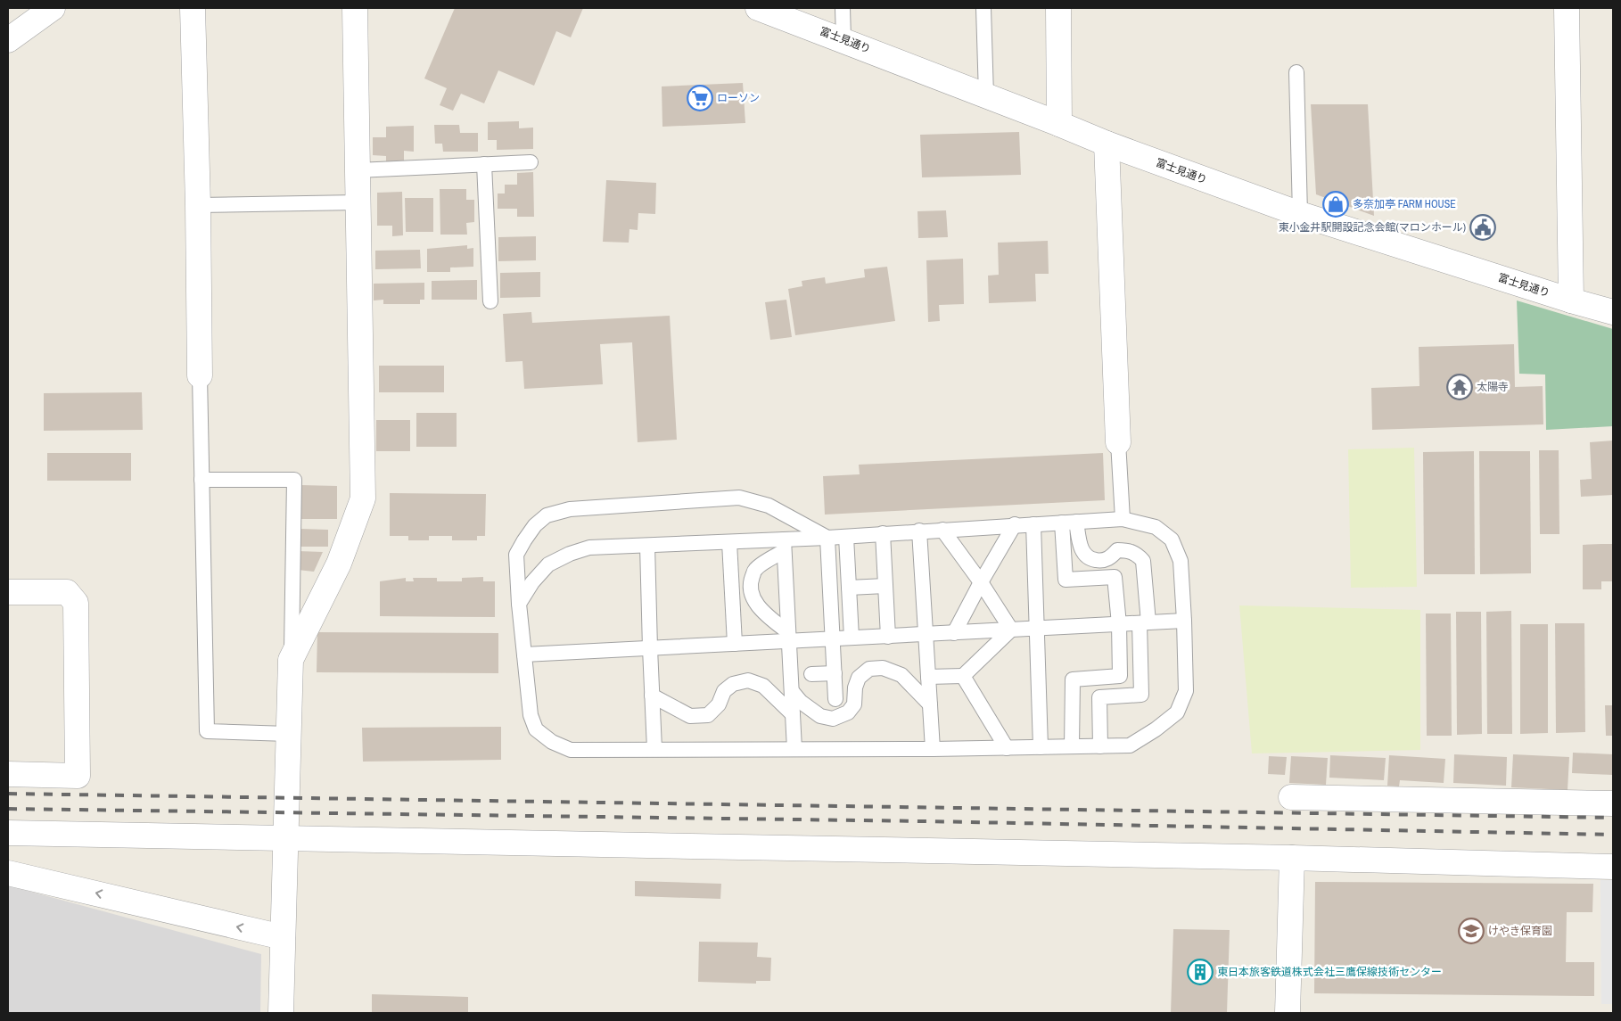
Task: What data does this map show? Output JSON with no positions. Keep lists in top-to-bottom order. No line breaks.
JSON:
{"streets":{"street":["富士見通り"]},"places":{"supermarket":["ローソン"],"shop":["多奈加亭 FARM HOUSE"],"public building":["東小金井駅開設記念会館(マロンホール)"],"temple":["太陽寺"],"school or university":["けやき保育園"],"building":["東日本旅客鉄道株式会社三鷹保線技術センター"]}}
